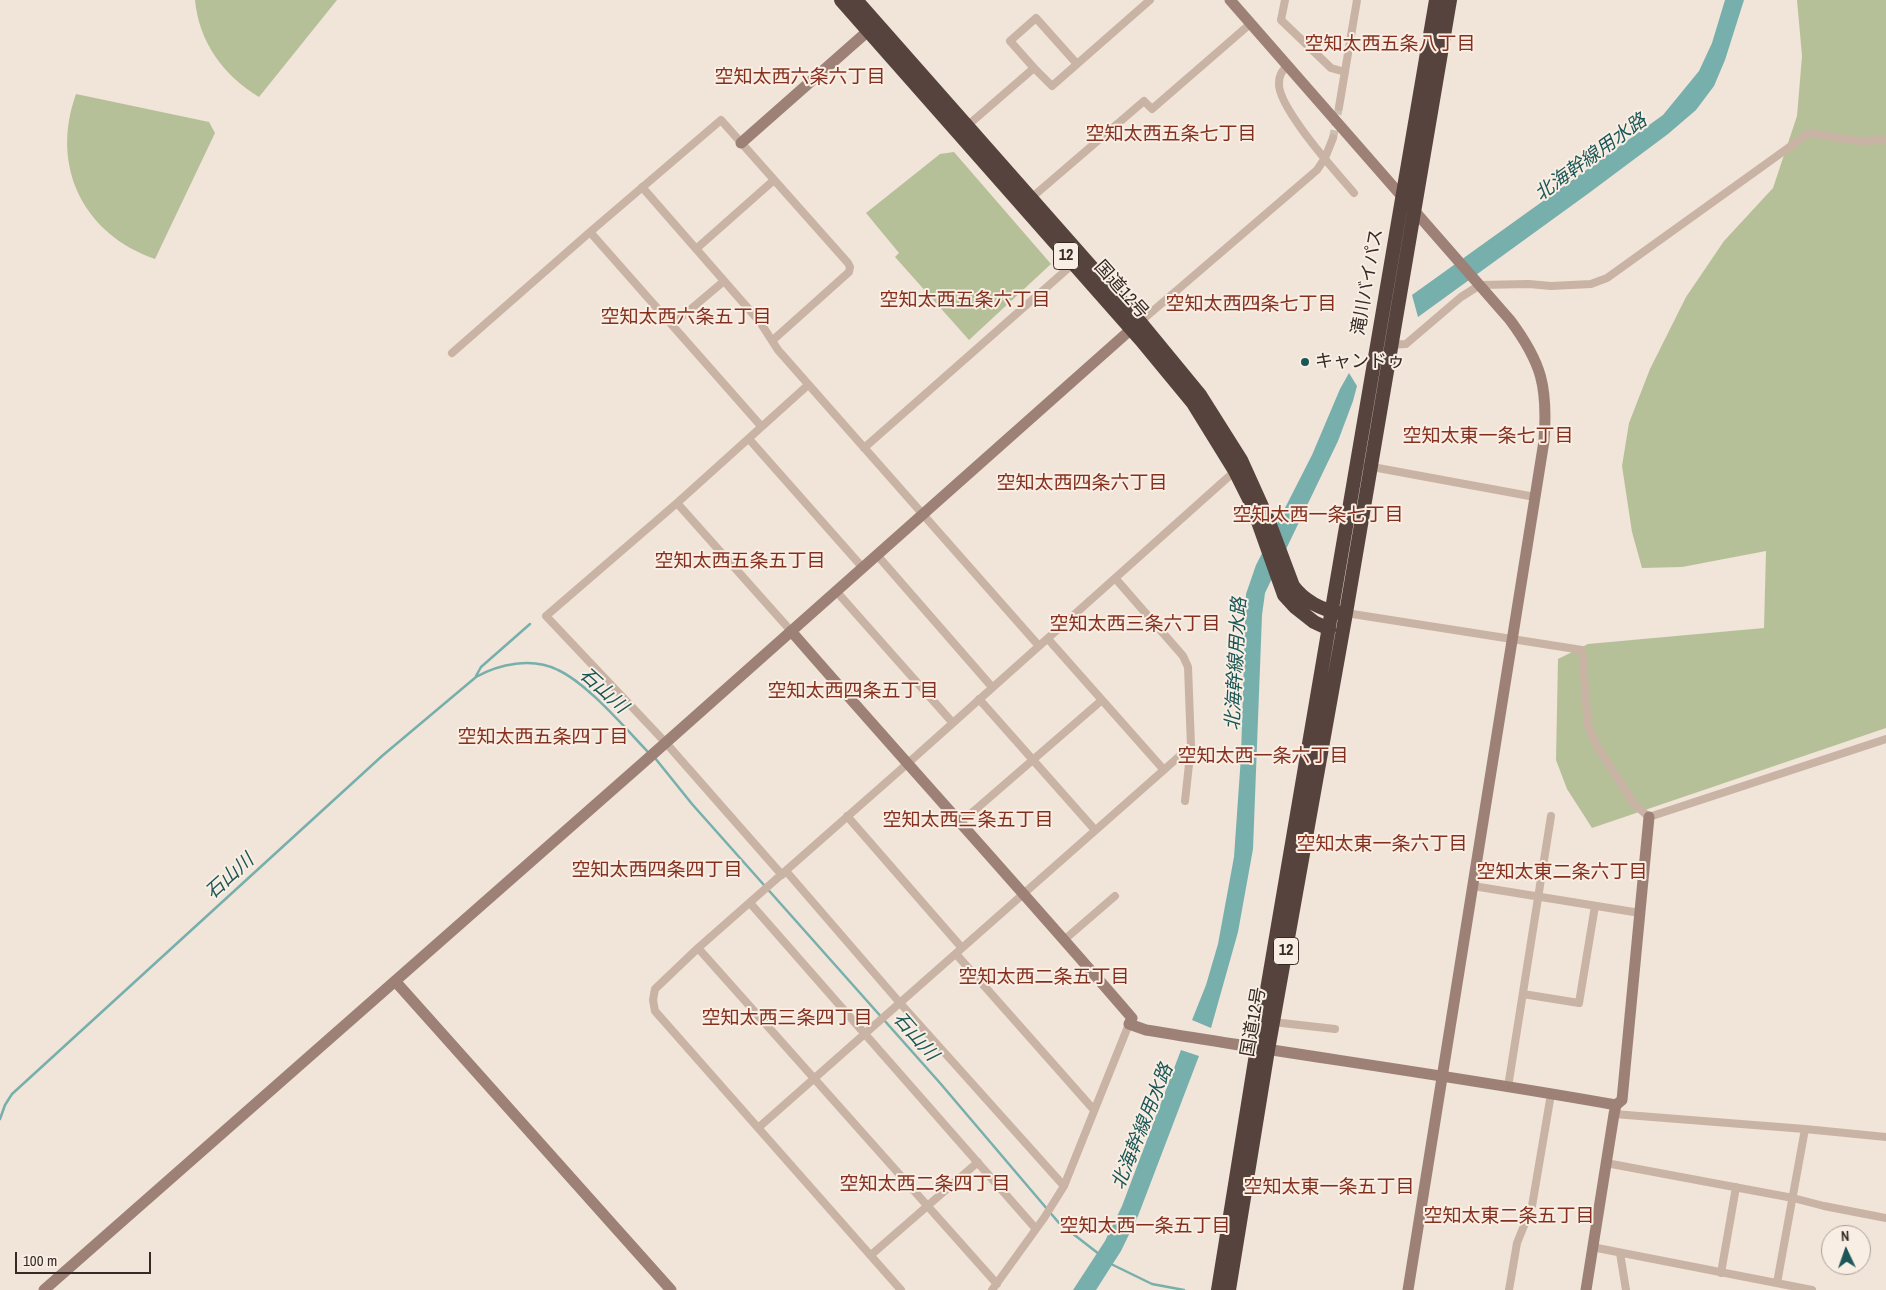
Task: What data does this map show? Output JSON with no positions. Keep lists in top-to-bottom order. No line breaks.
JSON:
{"streets":{"highway":["12","滝川バイパス","国道12号"]},"crossings":[["滝川バイパス","国道12号"]],"districts":["空知太西五条八丁目","空知太西六条六丁目","空知太西五条七丁目","空知太西五条六丁目","空知太西四条七丁目","空知太西六条五丁目","空知太東一条七丁目","空知太西四条六丁目","空知太西一条七丁目","空知太西五条五丁目","空知太西三条六丁目","空知太西四条五丁目","空知太西五条四丁目","空知太西一条六丁目","空知太西三条五丁目","空知太東一条六丁目","空知太西四条四丁目","空知太東二条六丁目","空知太西二条五丁目","空知太西三条四丁目","空知太西二条四丁目","空知太東一条五丁目","空知太東二条五丁目","空知太西一条五丁目"],"water":["北海幹線用水路","石山川"],"places":["キャンドゥ"],"scale_bar":"100 m","north":"top"}
